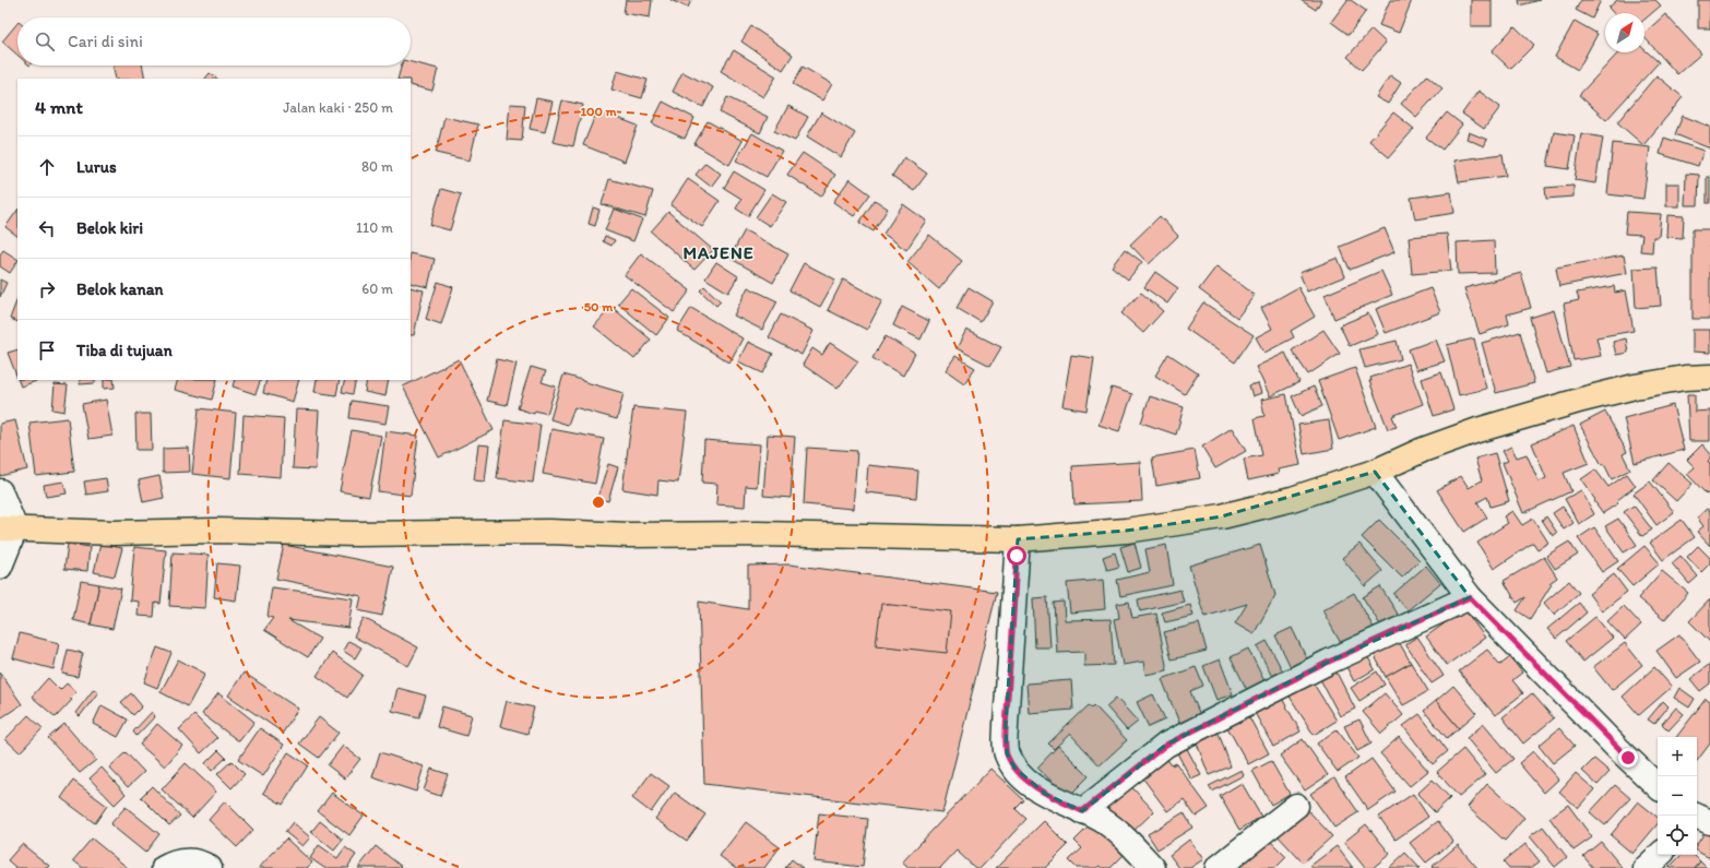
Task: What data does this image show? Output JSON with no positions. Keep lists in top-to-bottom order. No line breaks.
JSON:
{"districts":["MAJENE"],"north":"top right","page":{"search":"Cari di sini","heading":["4 mnt","Jalan kaki · 250 m"],"list":[["Lurus","80 m"],["Belok kiri","110 m"],["Belok kanan","60 m"],"Tiba di tujuan"],"map_buttons":["+","−"]},"rings":["100 m","50 m"]}
